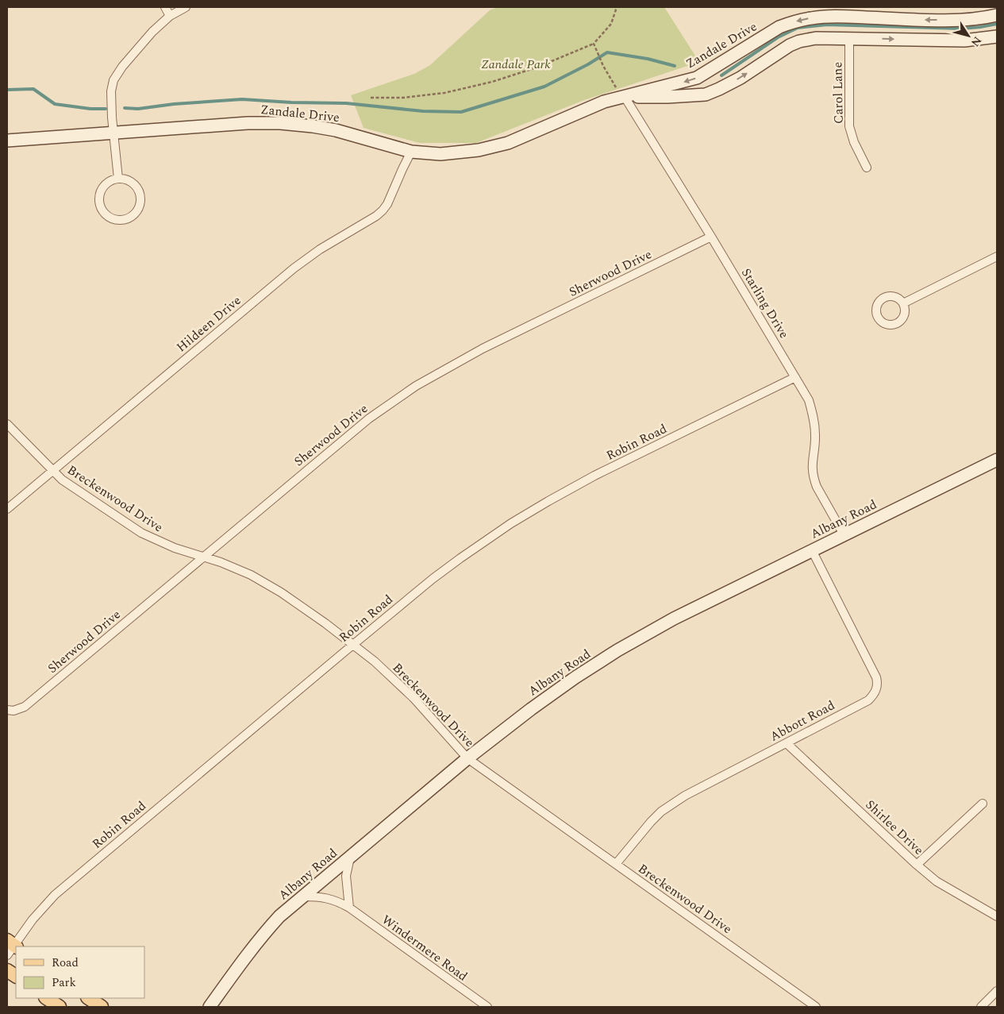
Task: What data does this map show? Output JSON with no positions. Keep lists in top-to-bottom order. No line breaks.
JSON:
{"streets":{"street":["Zandale Drive","Carol Lane","Sherwood Drive","Starling Drive","Hildeen Drive","Robin Road","Breckenwood Drive","Albany Road","Abbott Road","Shirlee Drive","Windermere Road"]},"crossings":[["Zandale Drive","Carol Lane"],["Zandale Drive","Starling Drive"],["Zandale Drive","Hildeen Drive"],["Sherwood Drive","Starling Drive"],["Sherwood Drive","Breckenwood Drive"],["Starling Drive","Robin Road"],["Starling Drive","Albany Road"],["Hildeen Drive","Breckenwood Drive"],["Robin Road","Breckenwood Drive"],["Breckenwood Drive","Albany Road"],["Breckenwood Drive","Abbott Road"],["Albany Road","Abbott Road"],["Albany Road","Windermere Road"],["Abbott Road","Shirlee Drive"]],"parks":["Zandale Park"],"legend":["Road","Park"],"north":"bottom right"}
